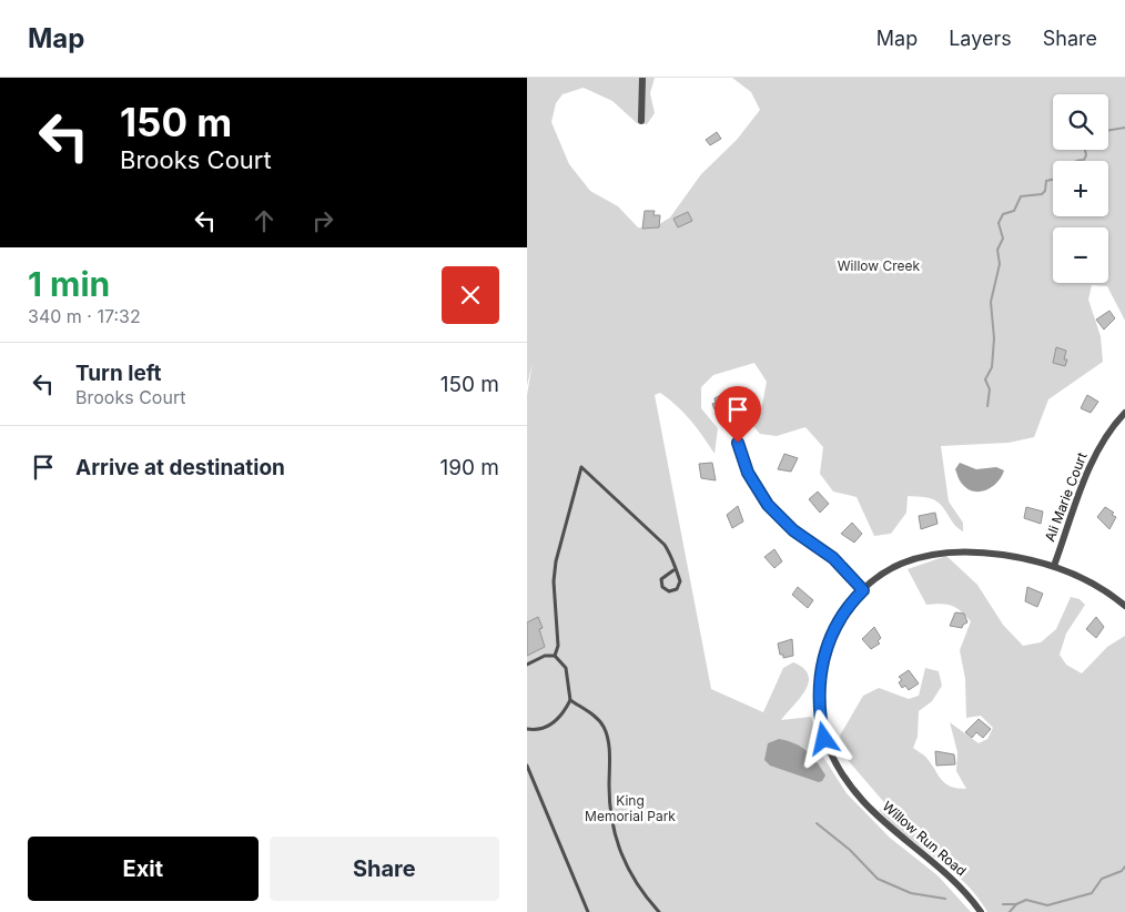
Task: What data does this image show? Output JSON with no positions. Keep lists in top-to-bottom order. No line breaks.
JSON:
{"streets":{"street":["Ali Marie Court","Willow Run Road"]},"crossings":[["Ali Marie Court","Willow Run Road"]],"parks":["Willow Creek","King Memorial Park"],"page":{"header":"Map","nav":["Map","Layers","Share"],"turn":["150 m","Brooks Court"],"map_buttons":["+","−"],"heading":["1 min","340 m · 17:32"],"list":[{"name":"Turn left","note":"Brooks Court","value":"150 m"},{"name":"Arrive at destination","value":"190 m"}],"buttons":["Exit","Share"]}}
